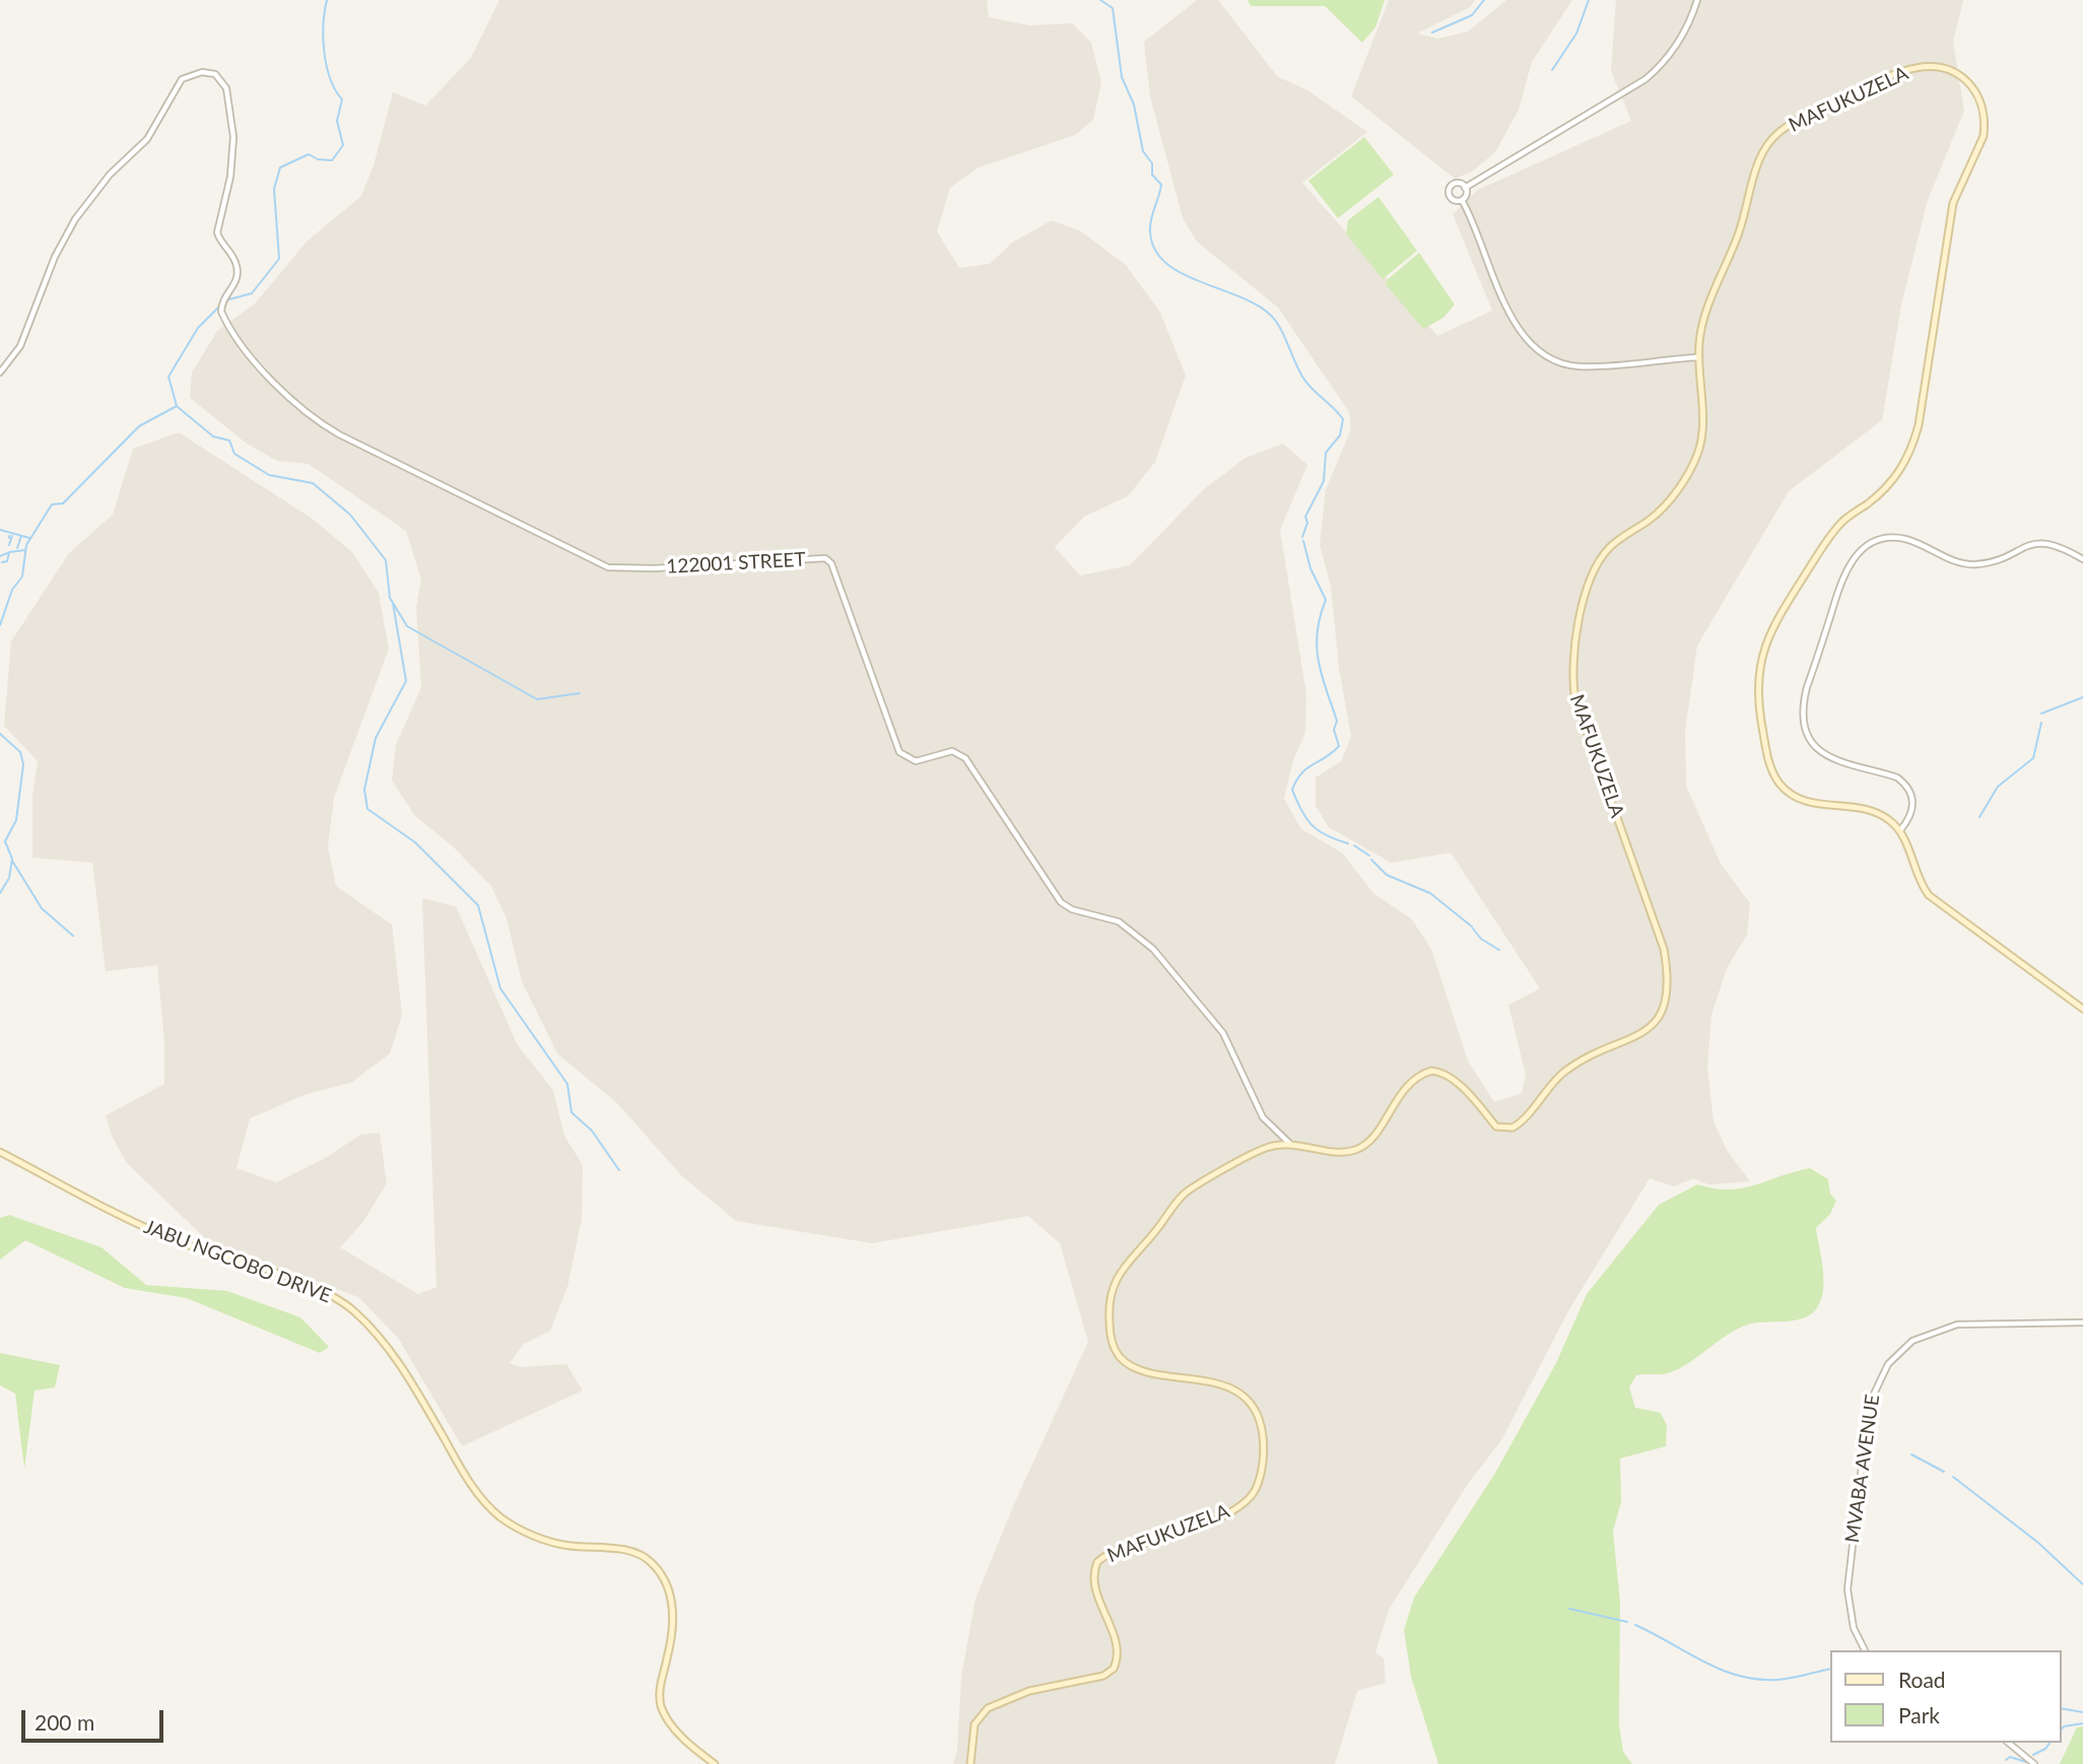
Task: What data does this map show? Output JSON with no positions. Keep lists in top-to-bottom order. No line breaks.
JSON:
{"streets":{"main road":["MAFUKUZELA","JABU NGCOBO DRIVE"],"street":["122001 STREET","MVABA AVENUE"]},"crossings":[["MAFUKUZELA","122001 STREET"]],"legend":["Road","Park"],"scale_bar":"200 m"}
